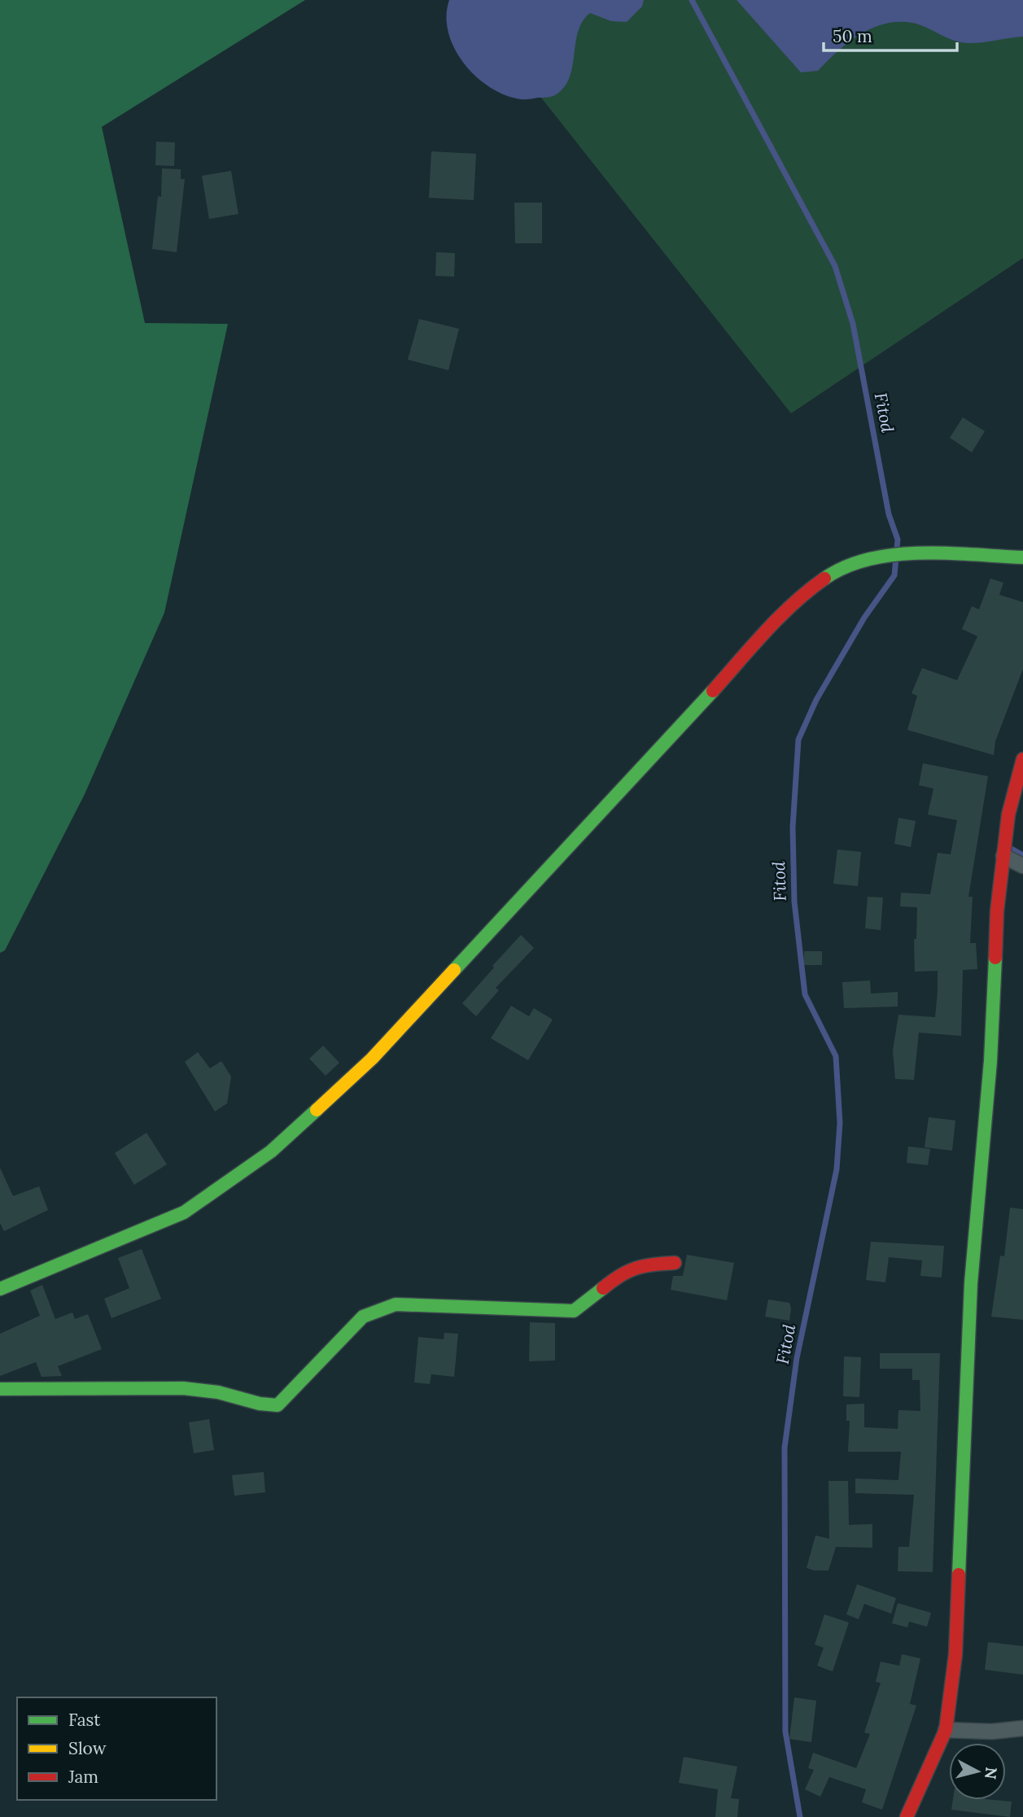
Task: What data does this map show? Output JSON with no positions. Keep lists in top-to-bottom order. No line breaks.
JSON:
{"water":["Fitod"],"legend":["Fast","Slow","Jam"],"scale_bar":"50 m","north":"right"}
